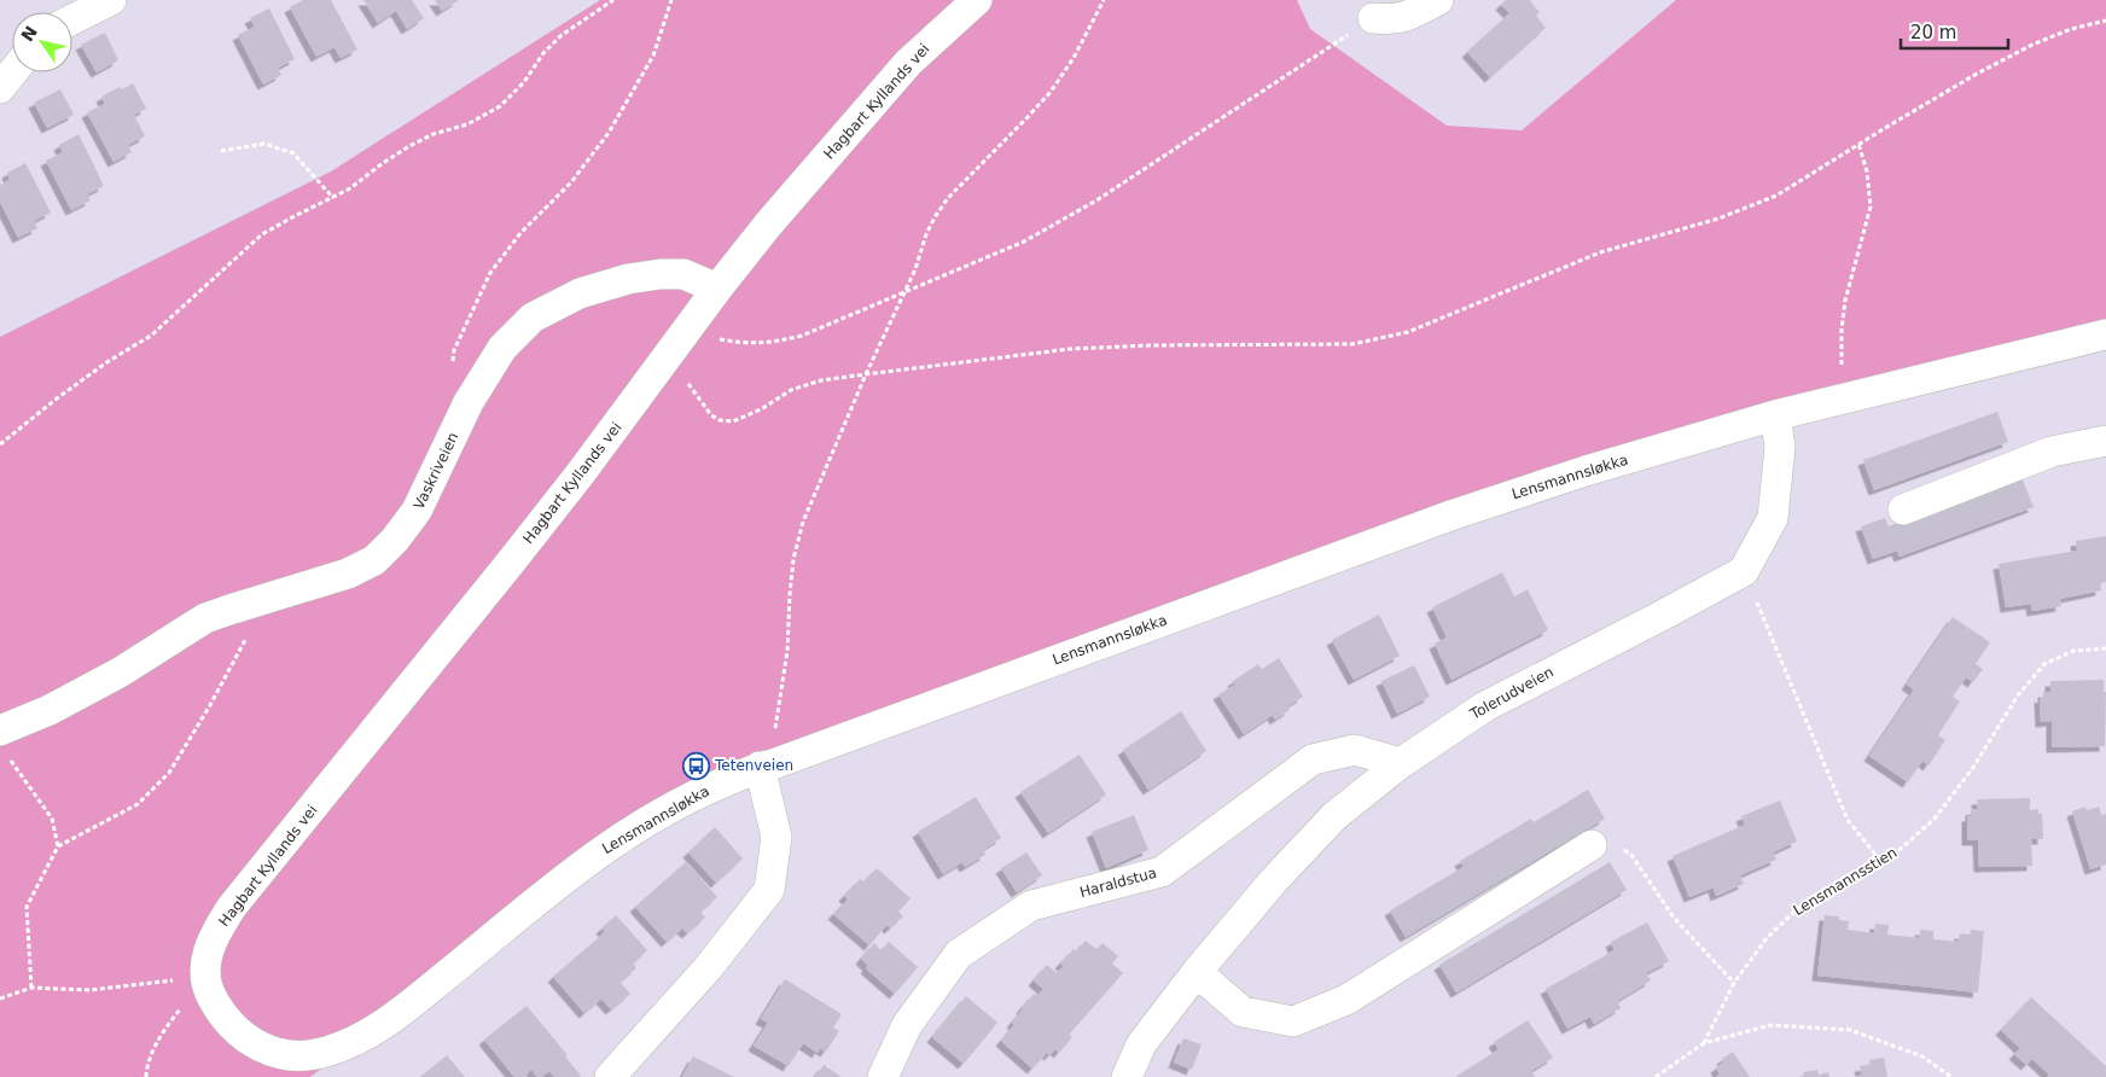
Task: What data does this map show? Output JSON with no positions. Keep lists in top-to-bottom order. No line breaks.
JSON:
{"streets":{"street":["Hagbart Kyllands vei","Vaskriveien","Lensmannsløkka","Tolerudveien","Haraldstua"],"path":["Lensmannsstien"]},"crossings":[["Hagbart Kyllands vei","Vaskriveien"],["Hagbart Kyllands vei","Lensmannsløkka"],["Tolerudveien","Haraldstua"]],"places":{"bus stop":["Tetenveien"]},"scale_bar":"20 m","north":"top left"}
